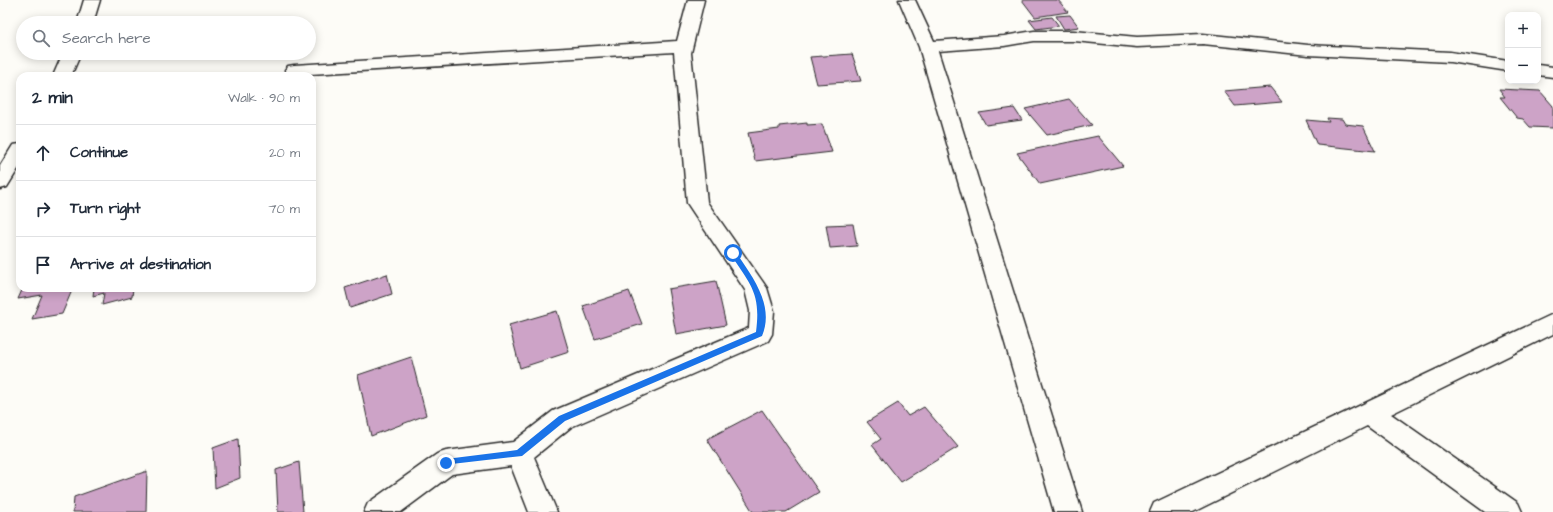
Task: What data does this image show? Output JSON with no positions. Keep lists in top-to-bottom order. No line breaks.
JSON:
{"page":{"map_buttons":["+","−"],"search":"Search here","heading":["2 min","Walk · 90 m"],"list":[["Continue","20 m"],["Turn right","70 m"],"Arrive at destination"]}}
